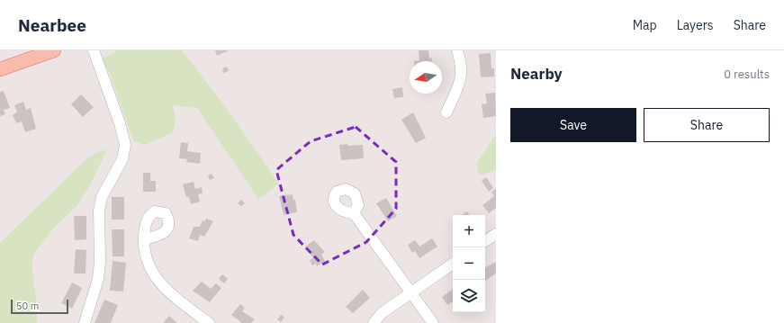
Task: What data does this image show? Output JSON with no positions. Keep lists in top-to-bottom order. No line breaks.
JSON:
{"scale_bar":"50 m","north":"left","page":{"header":"Nearbee","nav":["Map","Layers","Share"],"heading":["Nearby","0 results"],"buttons":["Save","Share"],"map_buttons":["+","−"],"scale":"50 m"}}
